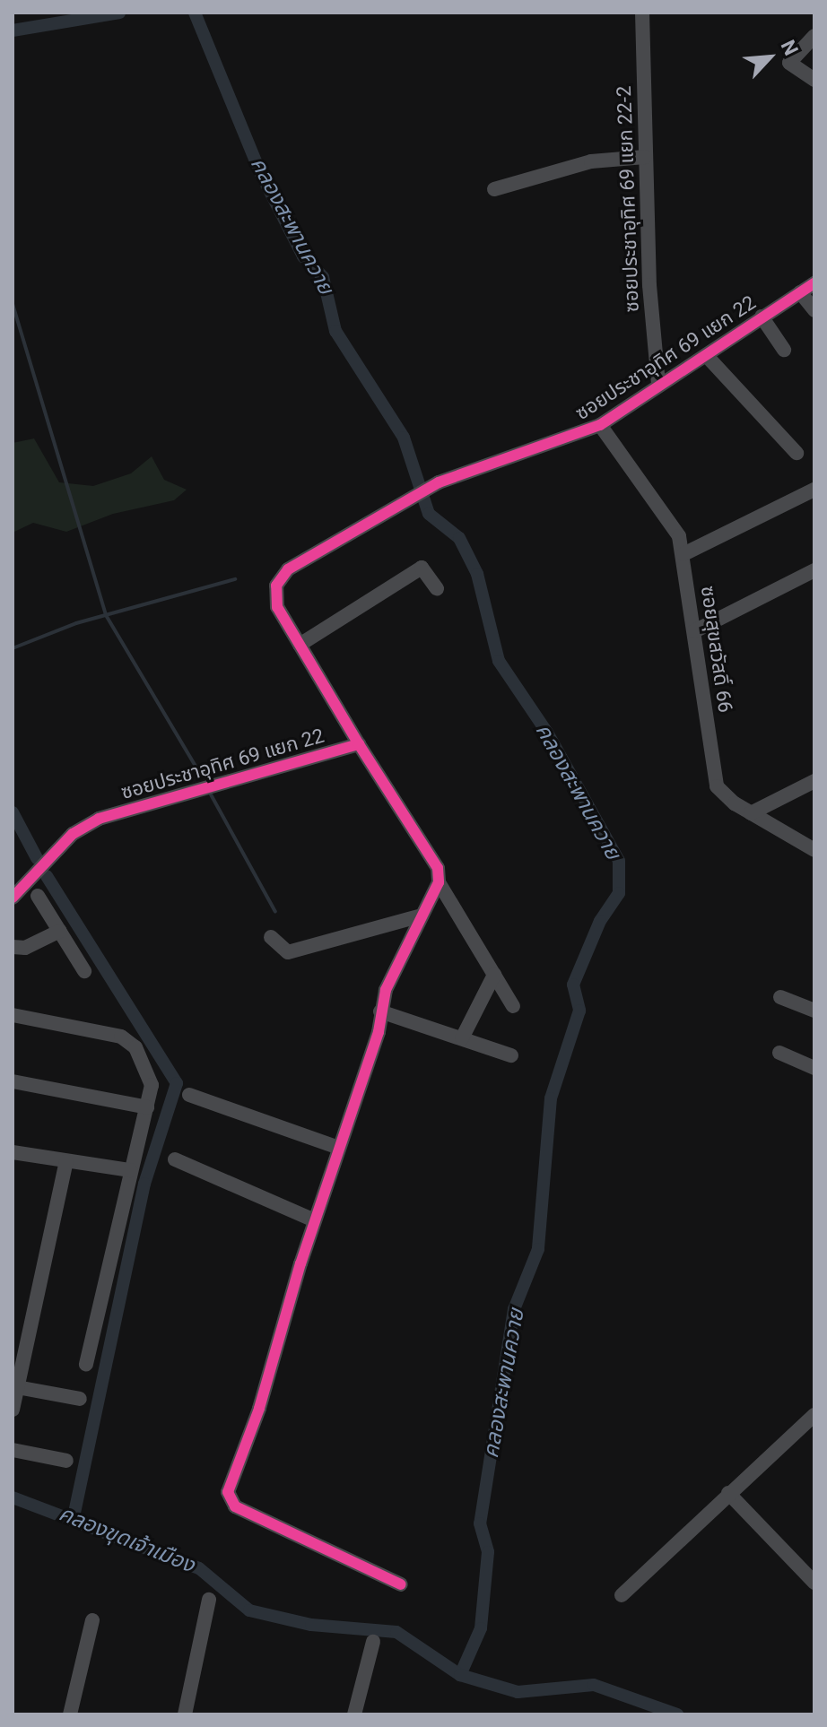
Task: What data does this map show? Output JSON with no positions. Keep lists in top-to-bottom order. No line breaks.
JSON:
{"streets":{"street":["ซอยประชาอุทิศ 69 แยก 22-2","ซอยประชาอุทิศ 69 แยก 22","ซอยสุขสวัสดิ์ 66"]},"crossings":[["ซอยประชาอุทิศ 69 แยก 22-2","ซอยประชาอุทิศ 69 แยก 22"],["ซอยประชาอุทิศ 69 แยก 22","ซอยสุขสวัสดิ์ 66"]],"water":["คลองสะพานควาย","คลองขุดเจ้าเมือง"],"north":"top right"}
